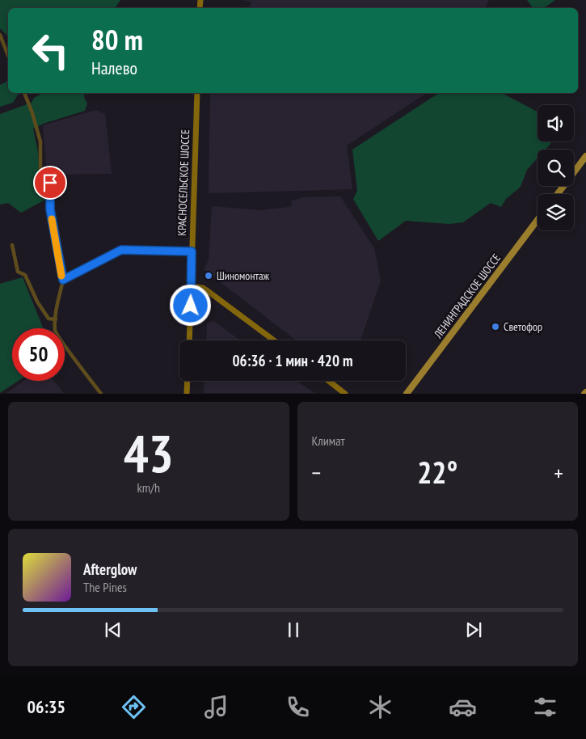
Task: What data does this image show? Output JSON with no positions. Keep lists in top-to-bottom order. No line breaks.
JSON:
{"streets":{"main road":["КРАСНОСЕЛЬСКОЕ ШОССЕ","ЛЕНИНГРАДСКОЕ ШОССЕ"]},"places":["Шиномонтаж","Светофор"],"page":{"turn":["80 m","Налево"],"limit":"50","trip":"06:36 · 1 мин · 420 m","tile":[["43","km/h"],"Климат"],"heat":["−","22°","+"],"song":["Afterglow","The Pines"],"tabs":"06:35"}}
